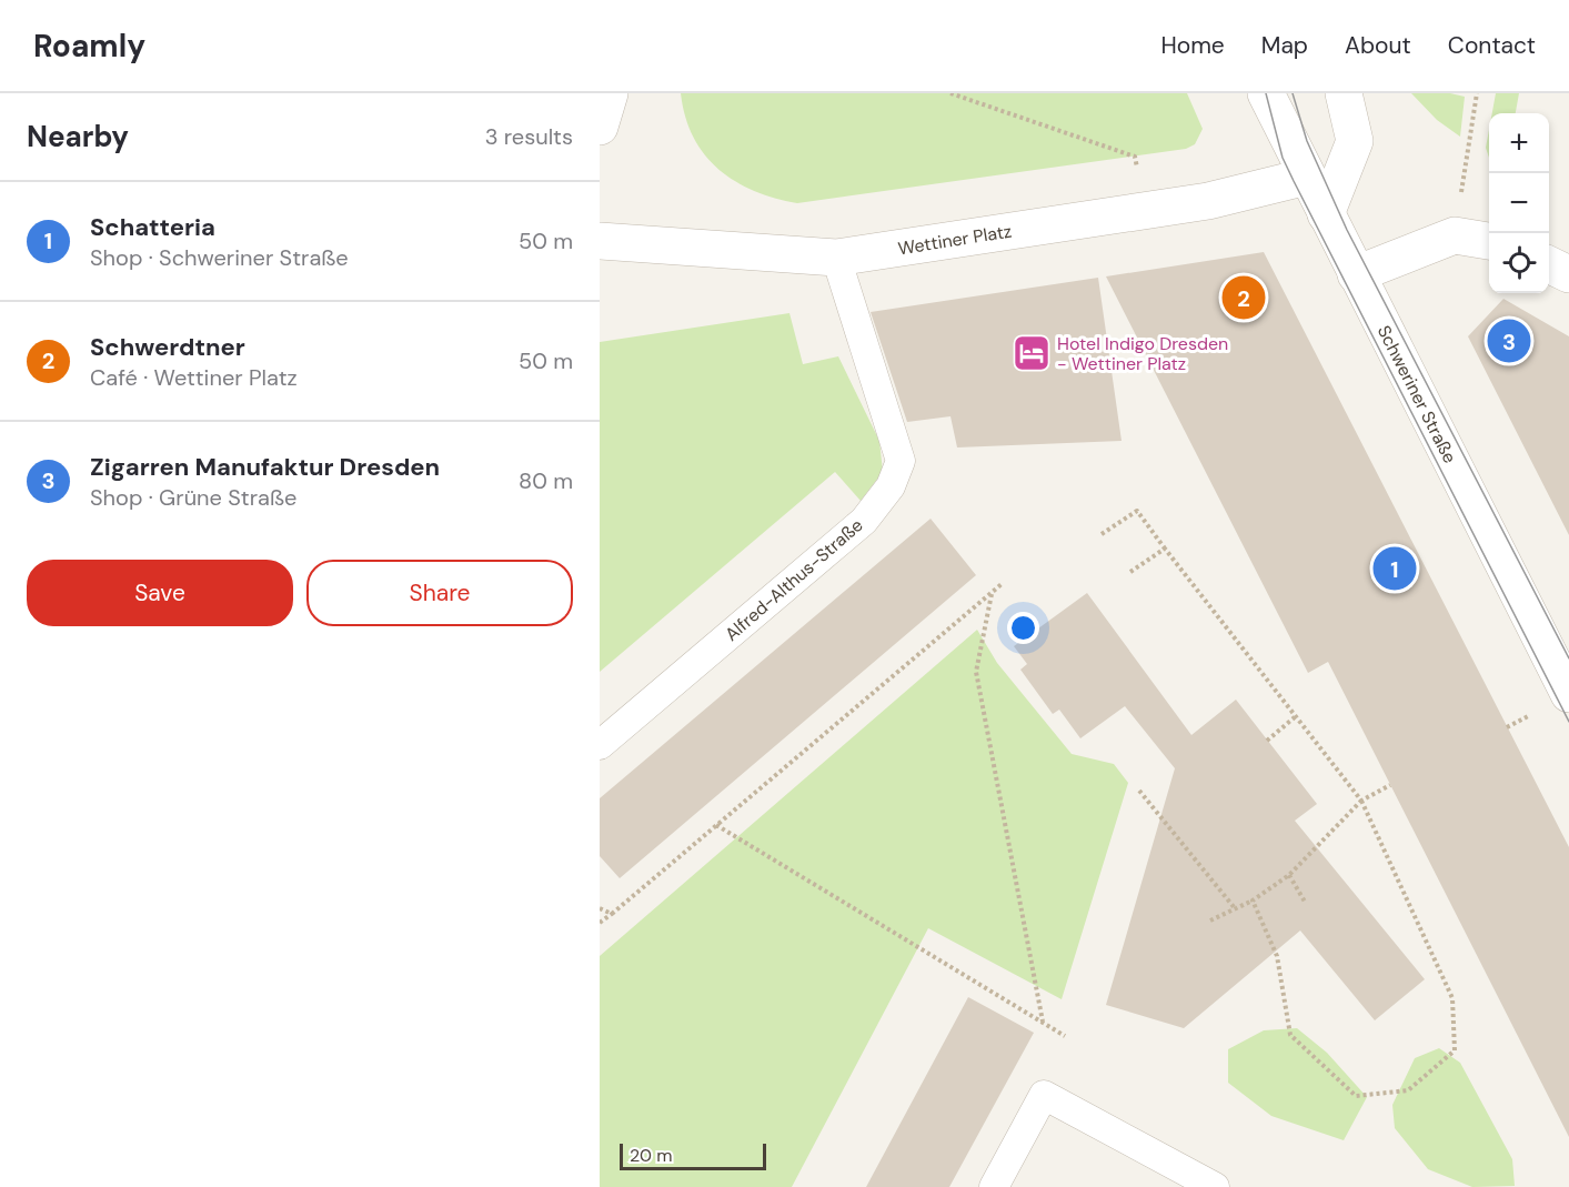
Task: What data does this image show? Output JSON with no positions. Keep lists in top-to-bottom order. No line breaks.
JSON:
{"streets":{"street":["Wettiner Platz","Schweriner Straße"],"lane":["Alfred-Althus-Straße"]},"crossings":[["Wettiner Platz","Schweriner Straße"],["Wettiner Platz","Alfred-Althus-Straße"]],"places":{"hotel":["Hotel Indigo Dresden - Wettiner Platz"]},"scale_bar":"20 m","page":{"header":"Roamly","nav":["Home","Map","About","Contact"],"heading":["Nearby","3 results"],"map_buttons":["+","−"],"list":[{"mark":"1","name":"Schatteria","note":"Shop · Schweriner Straße","value":"50 m"},{"mark":"2","name":"Schwerdtner","note":"Café · Wettiner Platz","value":"50 m"},{"mark":"3","name":"Zigarren Manufaktur Dresden","note":"Shop · Grüne Straße","value":"80 m"}],"pins":["2","3","1"],"buttons":["Save","Share"],"scale":"20 m"}}
